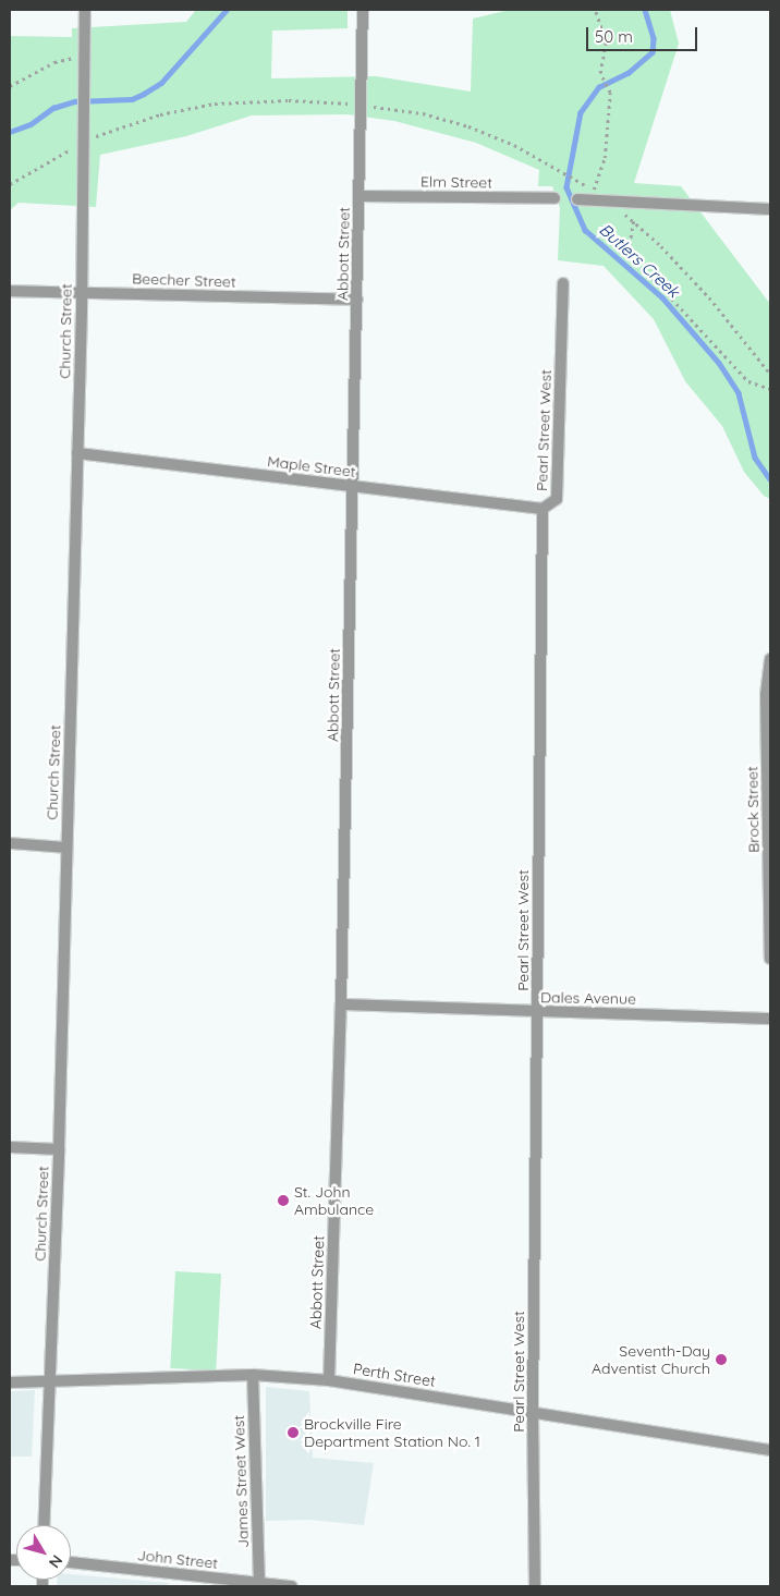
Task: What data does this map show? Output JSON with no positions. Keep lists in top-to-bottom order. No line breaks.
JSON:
{"streets":{"street":["Elm Street","Abbott Street","Beecher Street","Church Street","Pearl Street West","Maple Street","Brock Street","Dales Avenue","Perth Street","James Street West","John Street"]},"crossings":[["Elm Street","Abbott Street"],["Abbott Street","Beecher Street"],["Abbott Street","Maple Street"],["Abbott Street","Dales Avenue"],["Abbott Street","Perth Street"],["Beecher Street","Church Street"],["Church Street","Maple Street"],["Church Street","Perth Street"],["Pearl Street West","Maple Street"],["Pearl Street West","Dales Avenue"],["Pearl Street West","Perth Street"],["Perth Street","James Street West"],["James Street West","John Street"]],"water":["Butlers Creek"],"places":["St. John Ambulance","Seventh-Day Adventist Church","Brockville Fire Department Station No. 1"],"scale_bar":"50 m","north":"bottom right"}
